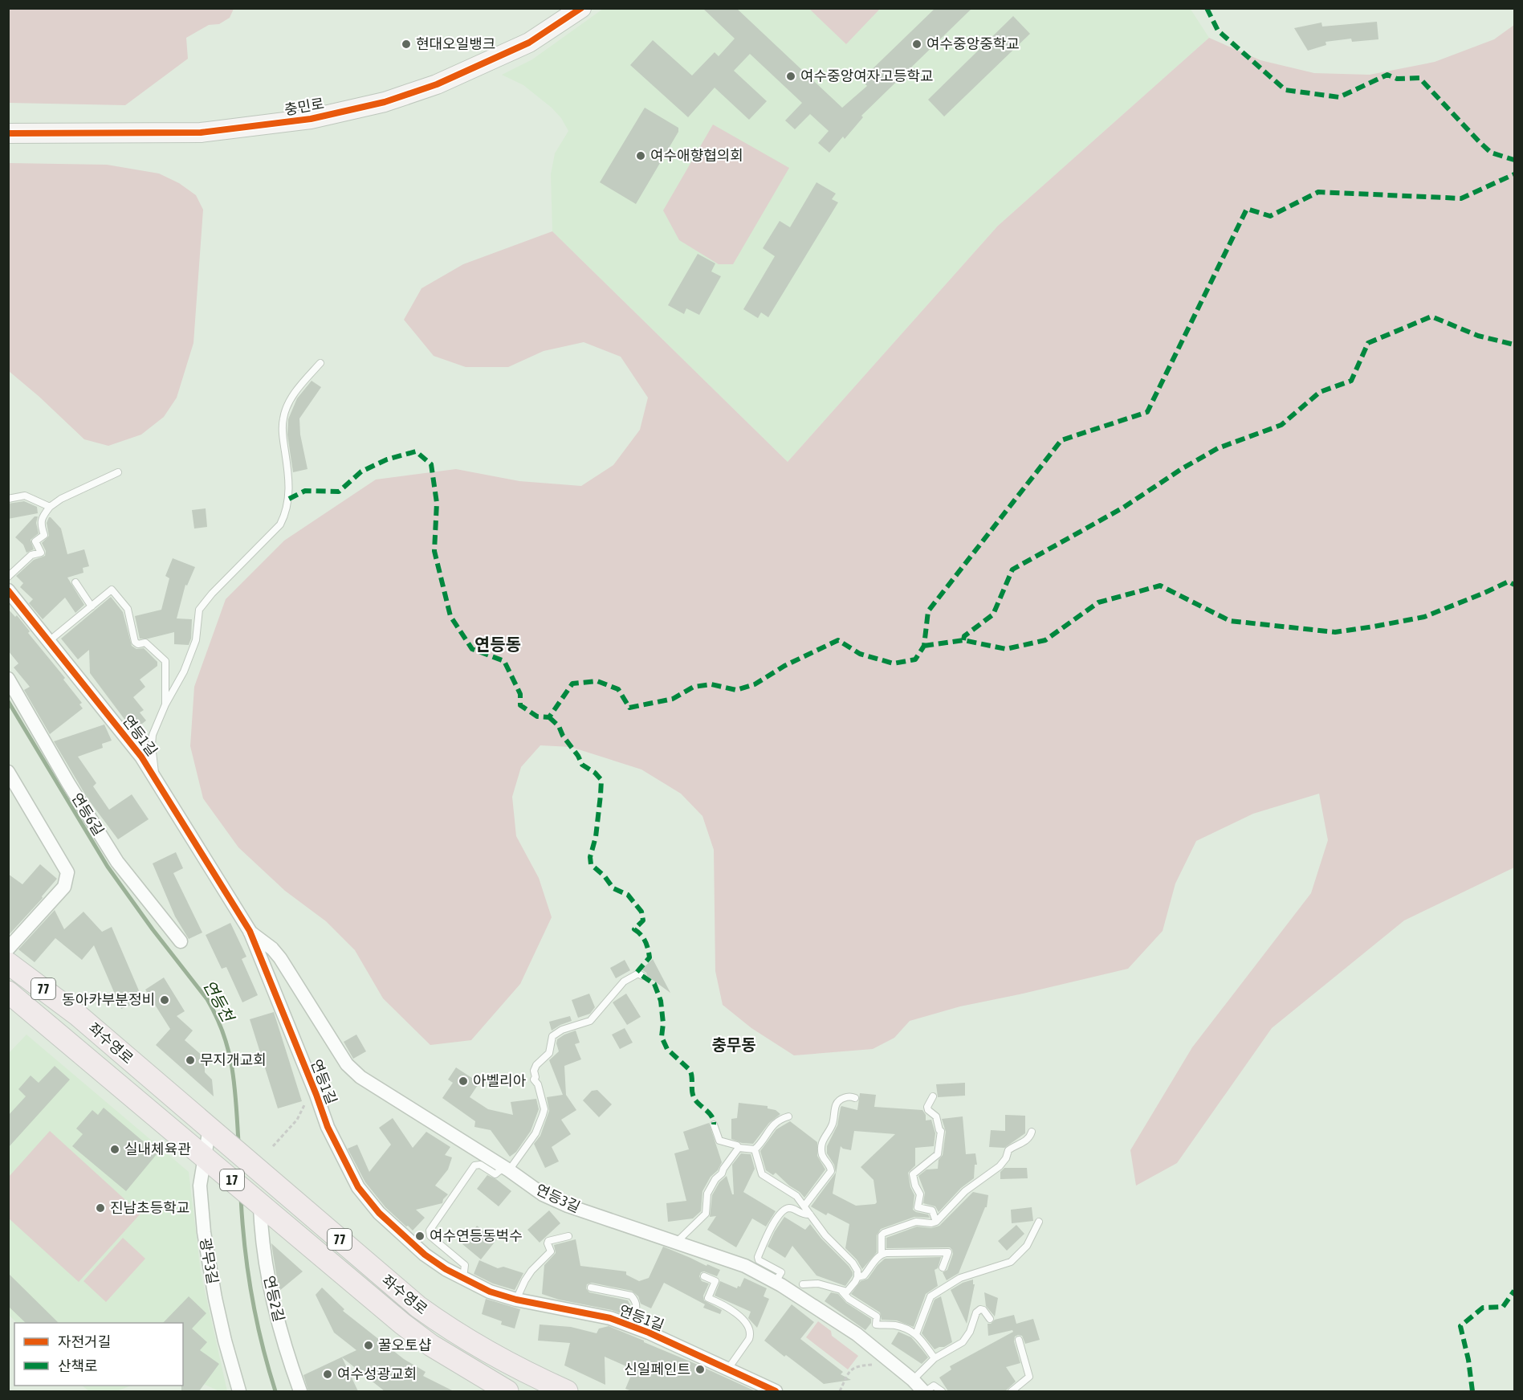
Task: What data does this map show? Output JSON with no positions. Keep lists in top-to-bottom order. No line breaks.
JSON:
{"streets":{"main road":["77","좌수영로","17"],"street":["충민로","연등1길","연등6길","연등3길","광무3길","연등2길"]},"crossings":[["연등1길","연등3길"],["좌수영로","17"],["좌수영로","광무3길"],["좌수영로","연등2길"],["17","광무3길"],["17","연등2길"]],"districts":["연등동","충무동"],"water":["연등천"],"places":["현대오일뱅크","여수중앙중학교","여수중앙여자고등학교","여수애향협의회","동아카부분정비","무지개교회","아벨리아","실내체육관","진남초등학교","여수연등동벅수","꿀오토샵","신일페인트","여수성광교회"],"legend":["자전거길","산책로"]}
